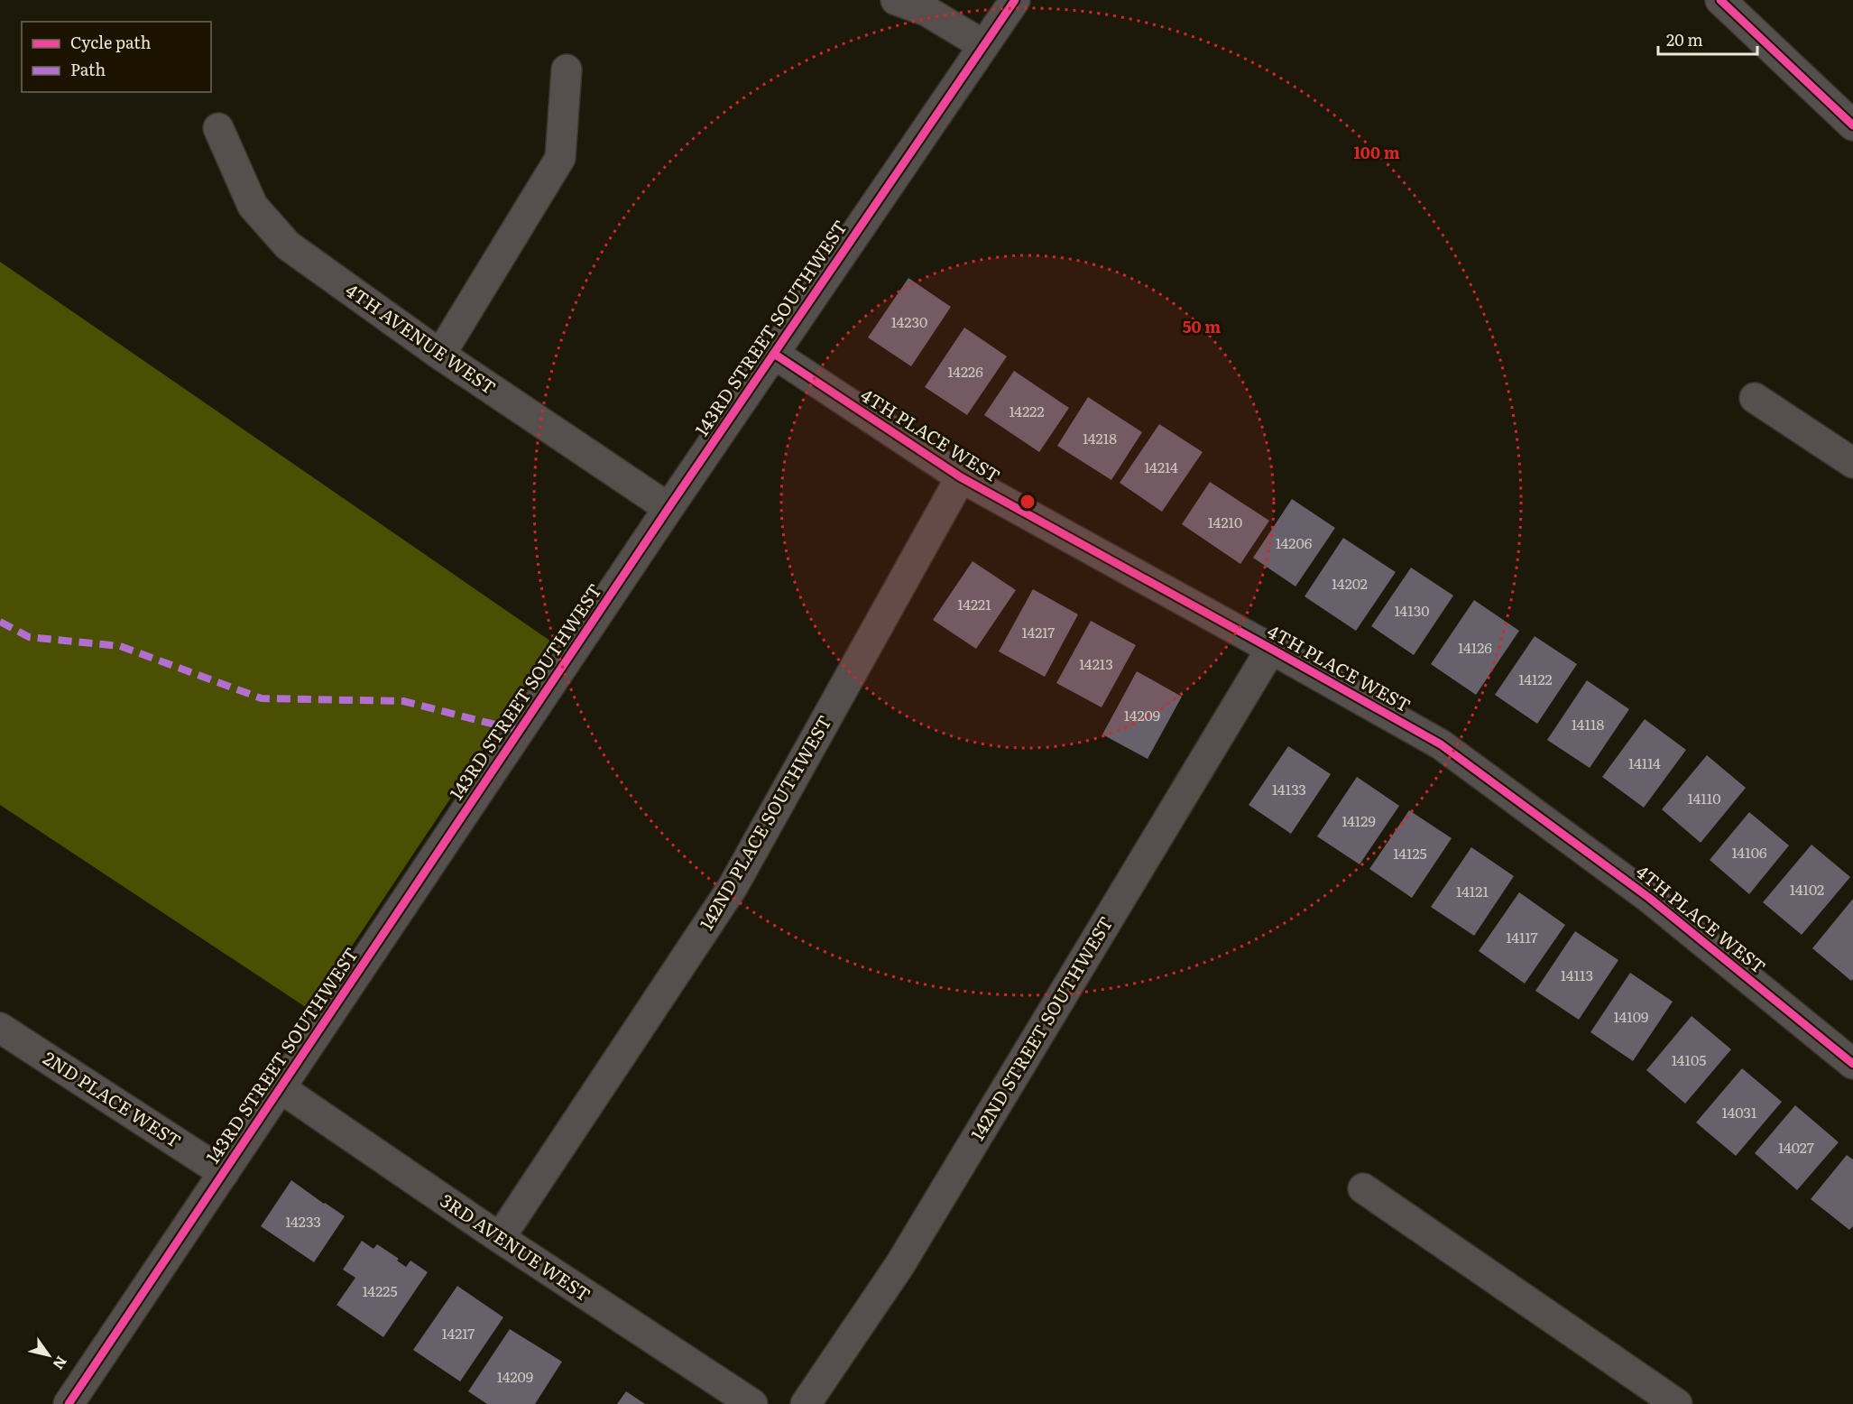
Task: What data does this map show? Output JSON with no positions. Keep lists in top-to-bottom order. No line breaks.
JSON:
{"streets":{"street":["143RD STREET SOUTHWEST","4TH AVENUE WEST","4TH PLACE WEST","142ND PLACE SOUTHWEST","142ND STREET SOUTHWEST","2ND PLACE WEST","3RD AVENUE WEST"]},"crossings":[["143RD STREET SOUTHWEST","4TH AVENUE WEST"],["143RD STREET SOUTHWEST","4TH PLACE WEST"],["143RD STREET SOUTHWEST","2ND PLACE WEST"],["143RD STREET SOUTHWEST","3RD AVENUE WEST"],["4TH PLACE WEST","142ND PLACE SOUTHWEST"],["4TH PLACE WEST","142ND STREET SOUTHWEST"],["142ND PLACE SOUTHWEST","3RD AVENUE WEST"]],"house_numbers":["14230","14226","14222","14218","14214","14210","14206","14202","14221","14130","14217","14126","14213","14122","14209","14118","14114","14133","14110","14129","14106","14125","14102","14121","14117","14113","14109","14105","14031","14027","14233","14225","14217","14209"],"legend":["Cycle path","Path"],"scale_bar":"20 m","north":"bottom right","rings":["100 m","50 m"]}
